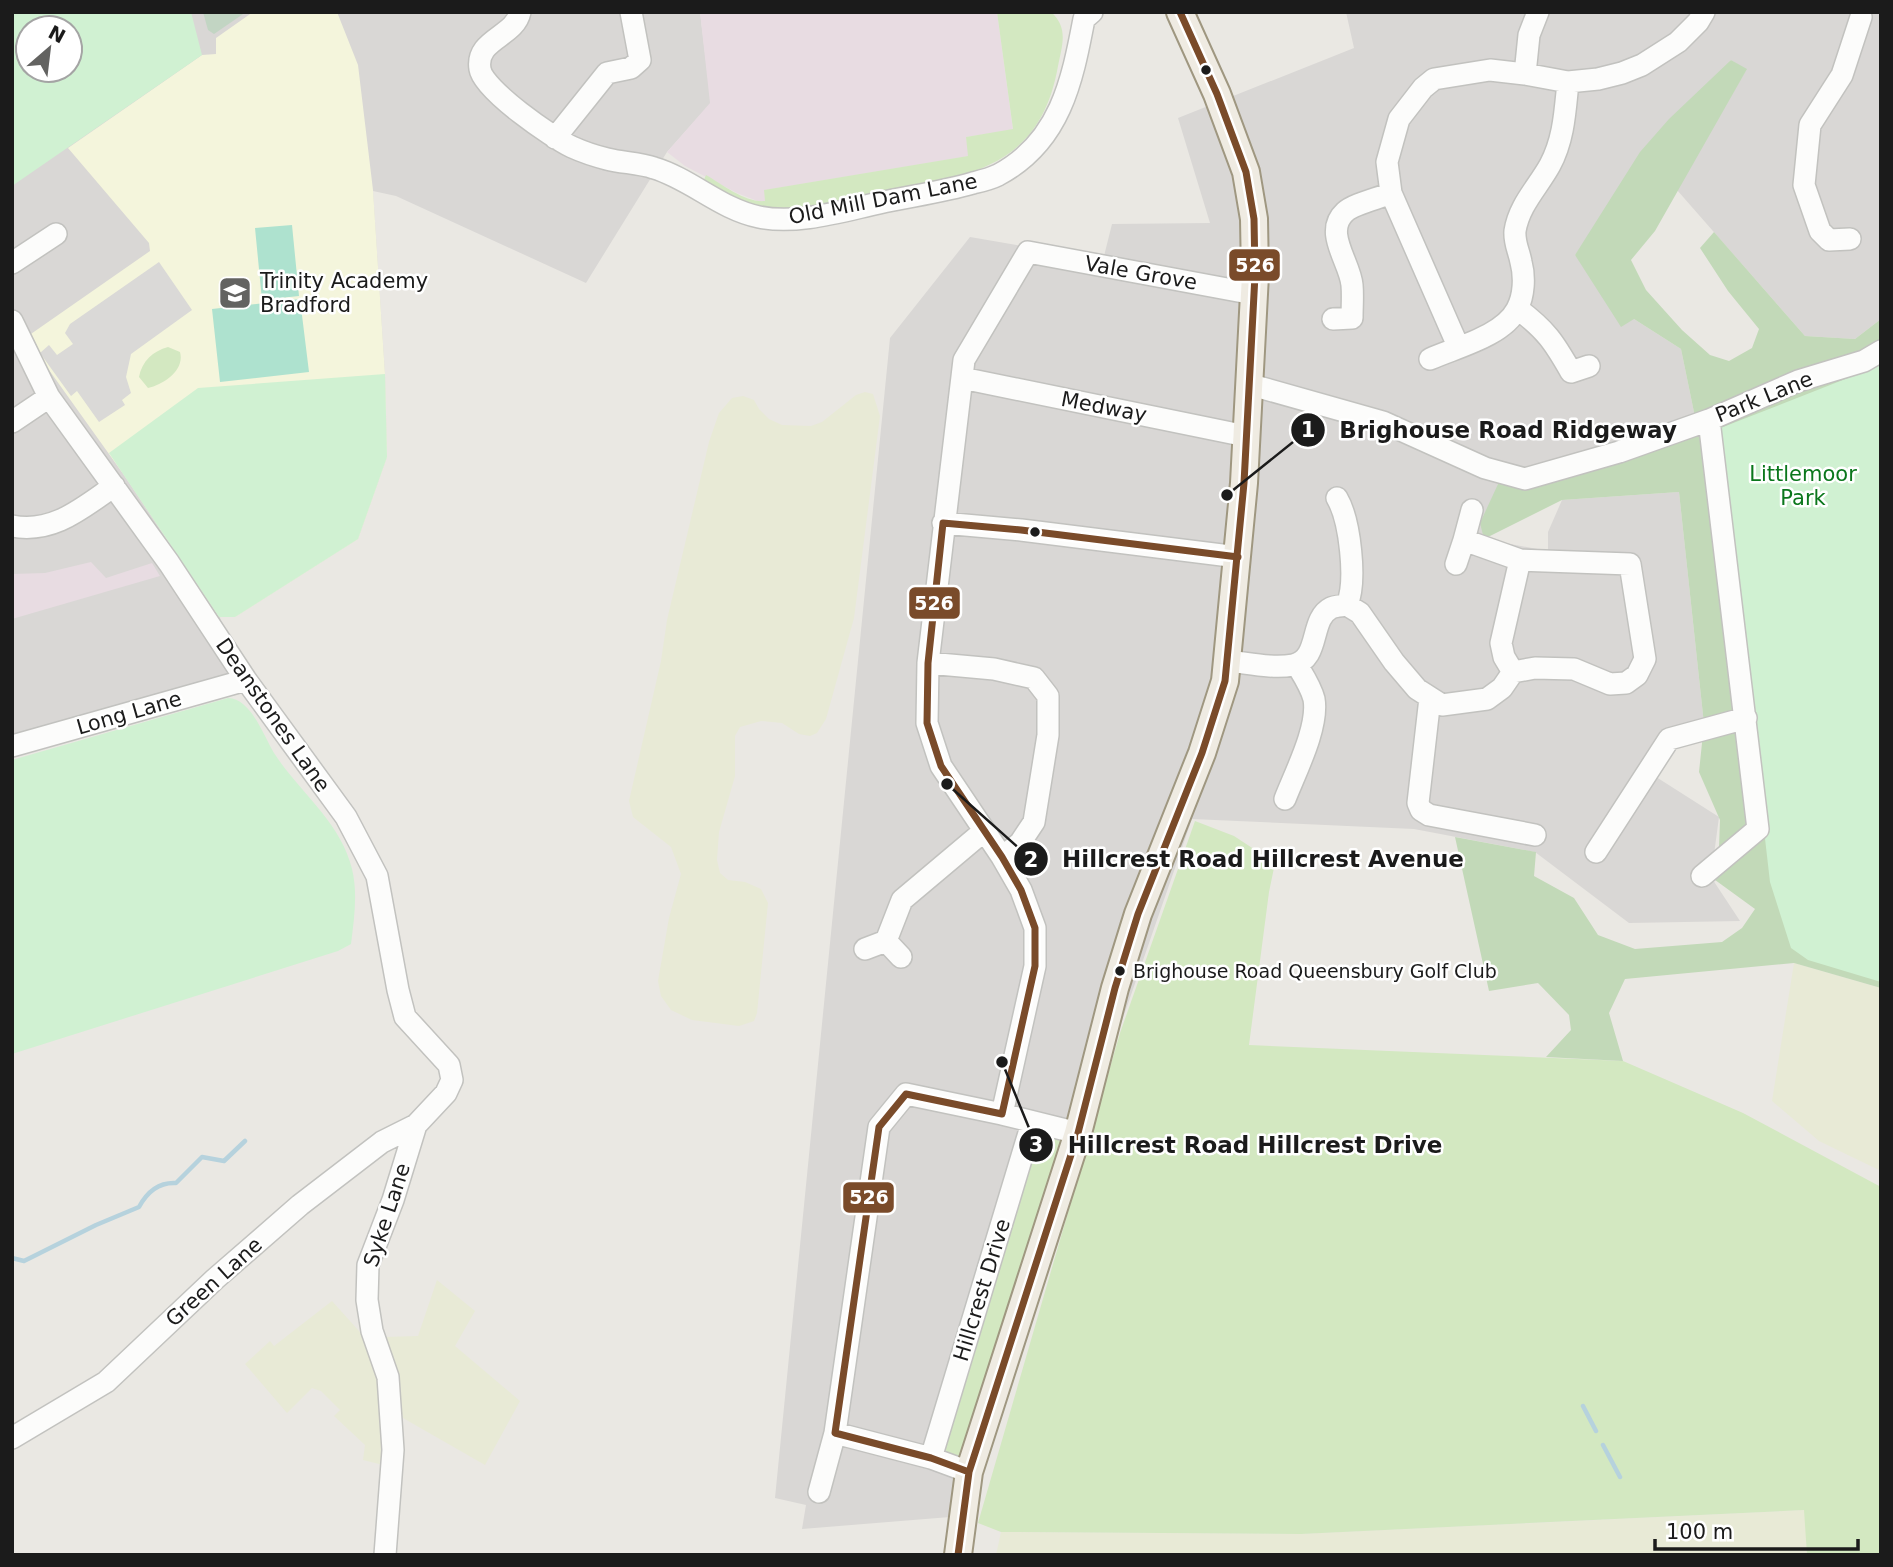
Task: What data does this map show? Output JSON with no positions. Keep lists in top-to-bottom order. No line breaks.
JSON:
{"streets":{"street":["Old Mill Dam Lane","Vale Grove","Park Lane","Medway","Long Lane","Deanstones Lane","Syke Lane","Green Lane","Hillcrest Drive"]},"crossings":[["Vale Grove","Medway"],["Long Lane","Deanstones Lane"],["Deanstones Lane","Syke Lane"],["Deanstones Lane","Green Lane"],["Syke Lane","Green Lane"]],"parks":["Littlemoor Park"],"places":{"school or university":["Trinity Academy Bradford"],"other":["Brighouse Road Ridgeway","Hillcrest Road Hillcrest Avenue","Brighouse Road Queensbury Golf Club","Hillcrest Road Hillcrest Drive"]},"lines":["transit line 526"],"scale_bar":"100 m","north":"top right"}
